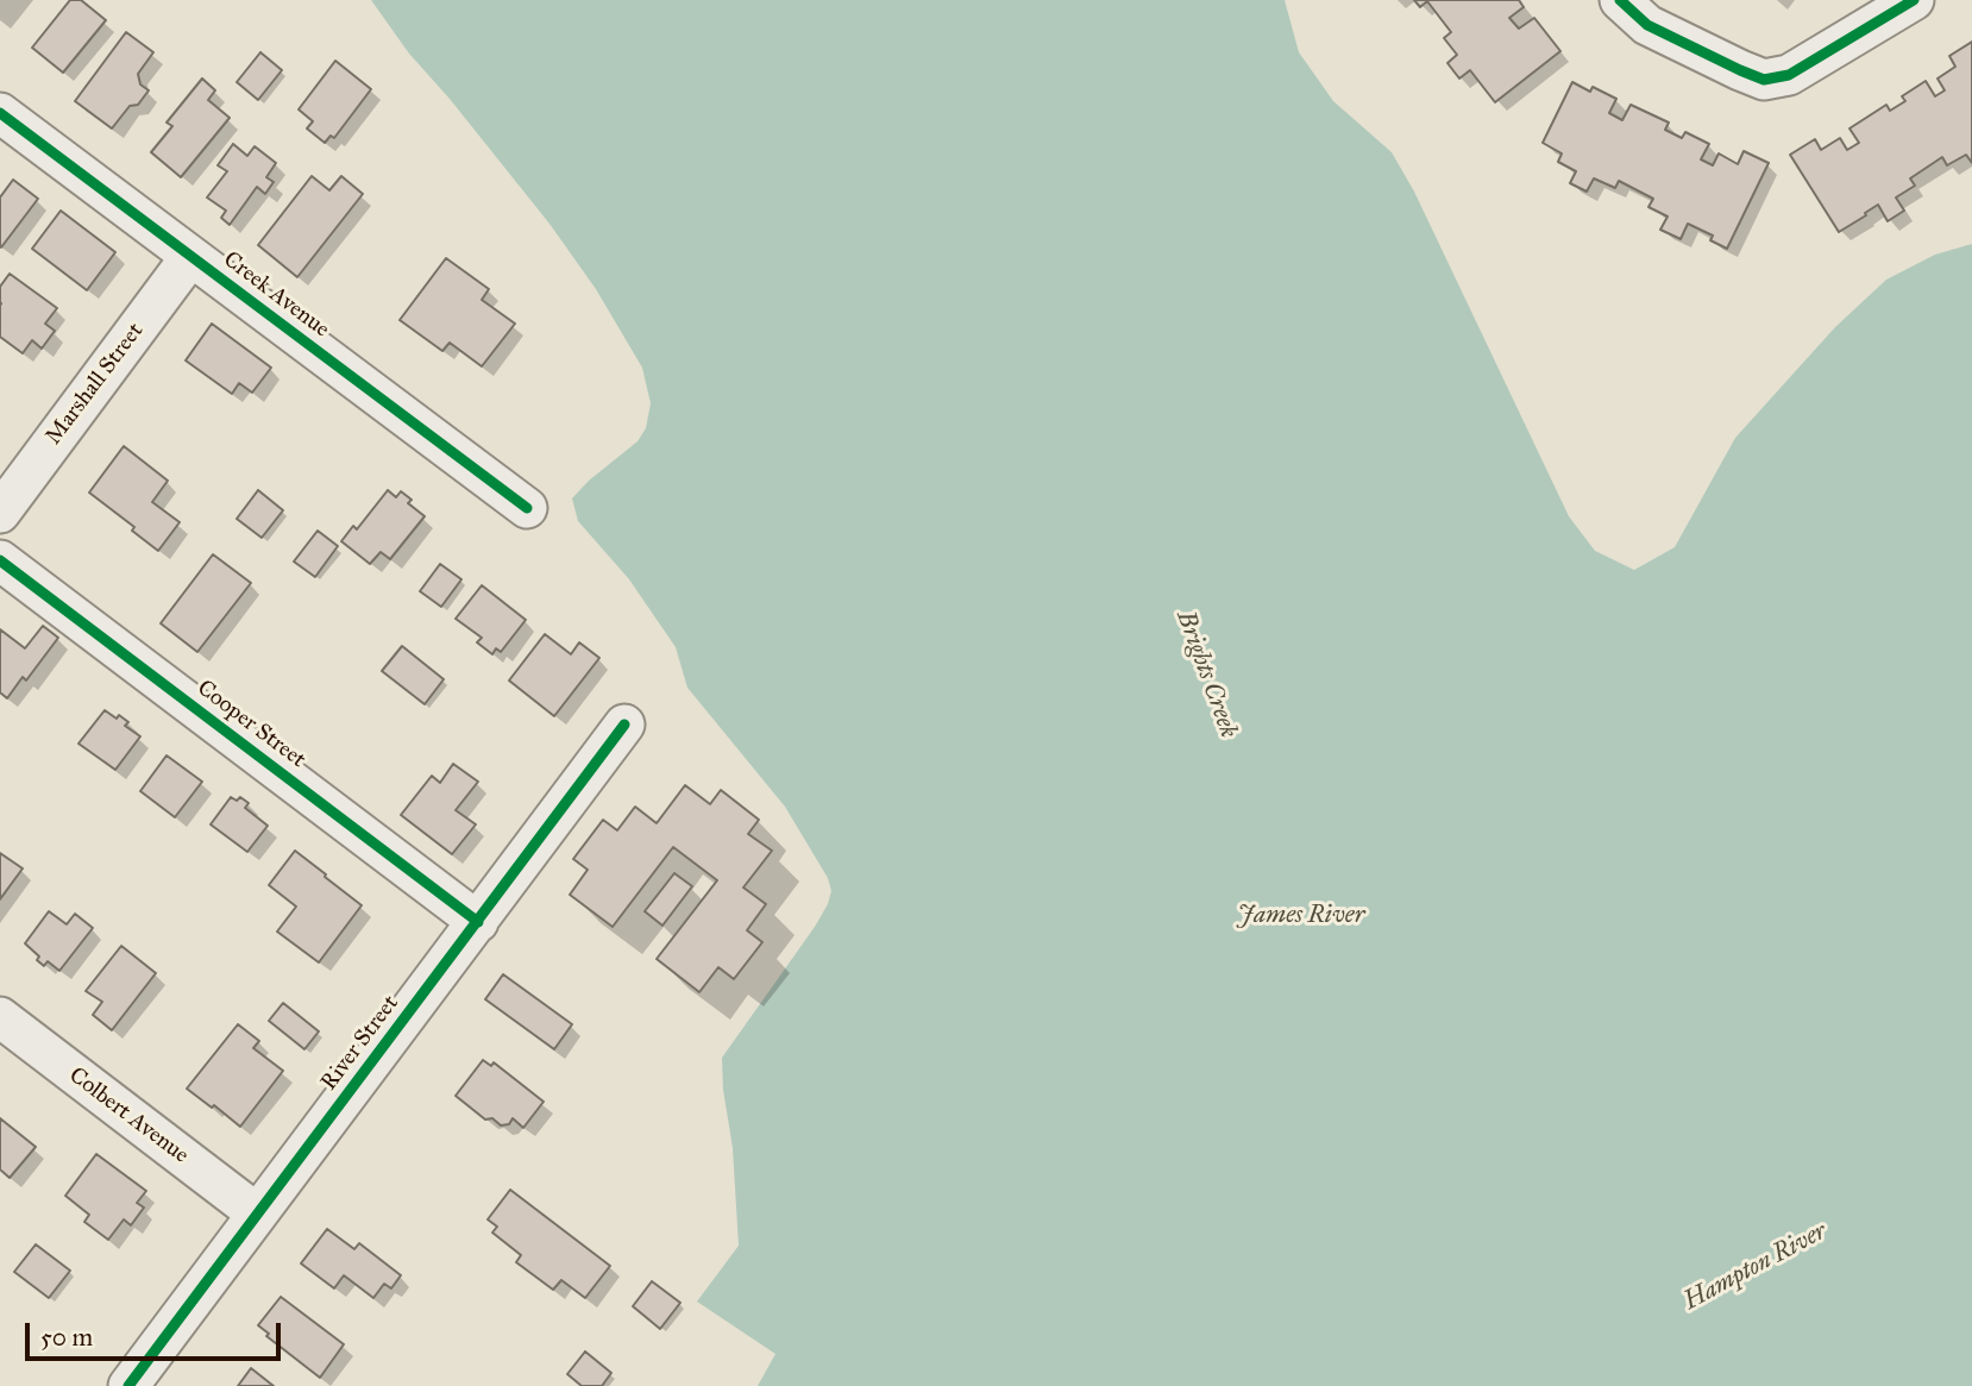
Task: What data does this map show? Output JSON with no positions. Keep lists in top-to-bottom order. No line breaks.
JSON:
{"streets":{"street":["Creek Avenue","Marshall Street","Cooper Street","River Street","Colbert Avenue"]},"crossings":[["Creek Avenue","Marshall Street"],["Cooper Street","River Street"],["River Street","Colbert Avenue"]],"water":["Brights Creek","James River","Hampton River"],"scale_bar":"50 m"}
